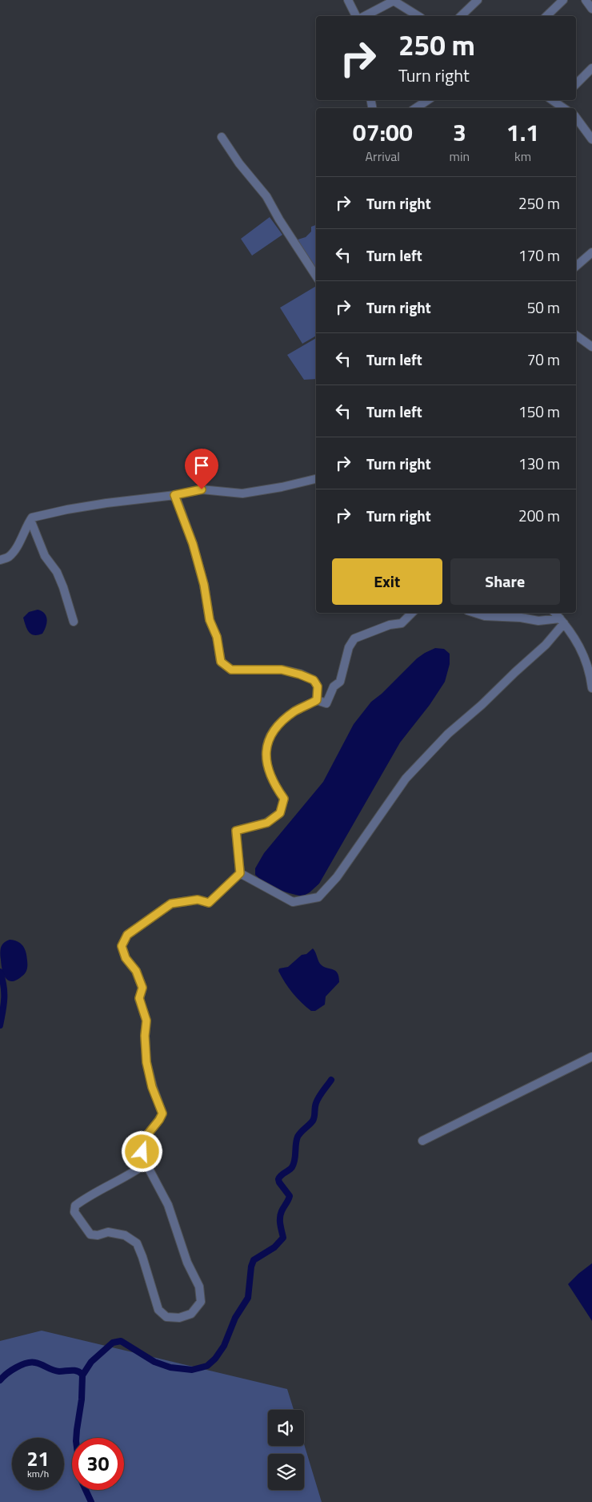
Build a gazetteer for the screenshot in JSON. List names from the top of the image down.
{
  "page": {
    "turn": ["250 m", "Turn right"],
    "eta": [
      "07:00",
      "Arrival",
      "3",
      "min",
      "1.1",
      "km"
    ],
    "list": [
      {
        "name": "Turn right",
        "value": "250 m"
      },
      {
        "name": "Turn left",
        "value": "170 m"
      },
      {
        "name": "Turn right",
        "value": "50 m"
      },
      {
        "name": "Turn left",
        "value": "70 m"
      },
      {
        "name": "Turn left",
        "value": "150 m"
      },
      {
        "name": "Turn right",
        "value": "130 m"
      },
      {
        "name": "Turn right",
        "value": "200 m"
      }
    ],
    "buttons": ["Exit", "Share"],
    "speed": "21 km/h",
    "limit": "30"
  }
}
